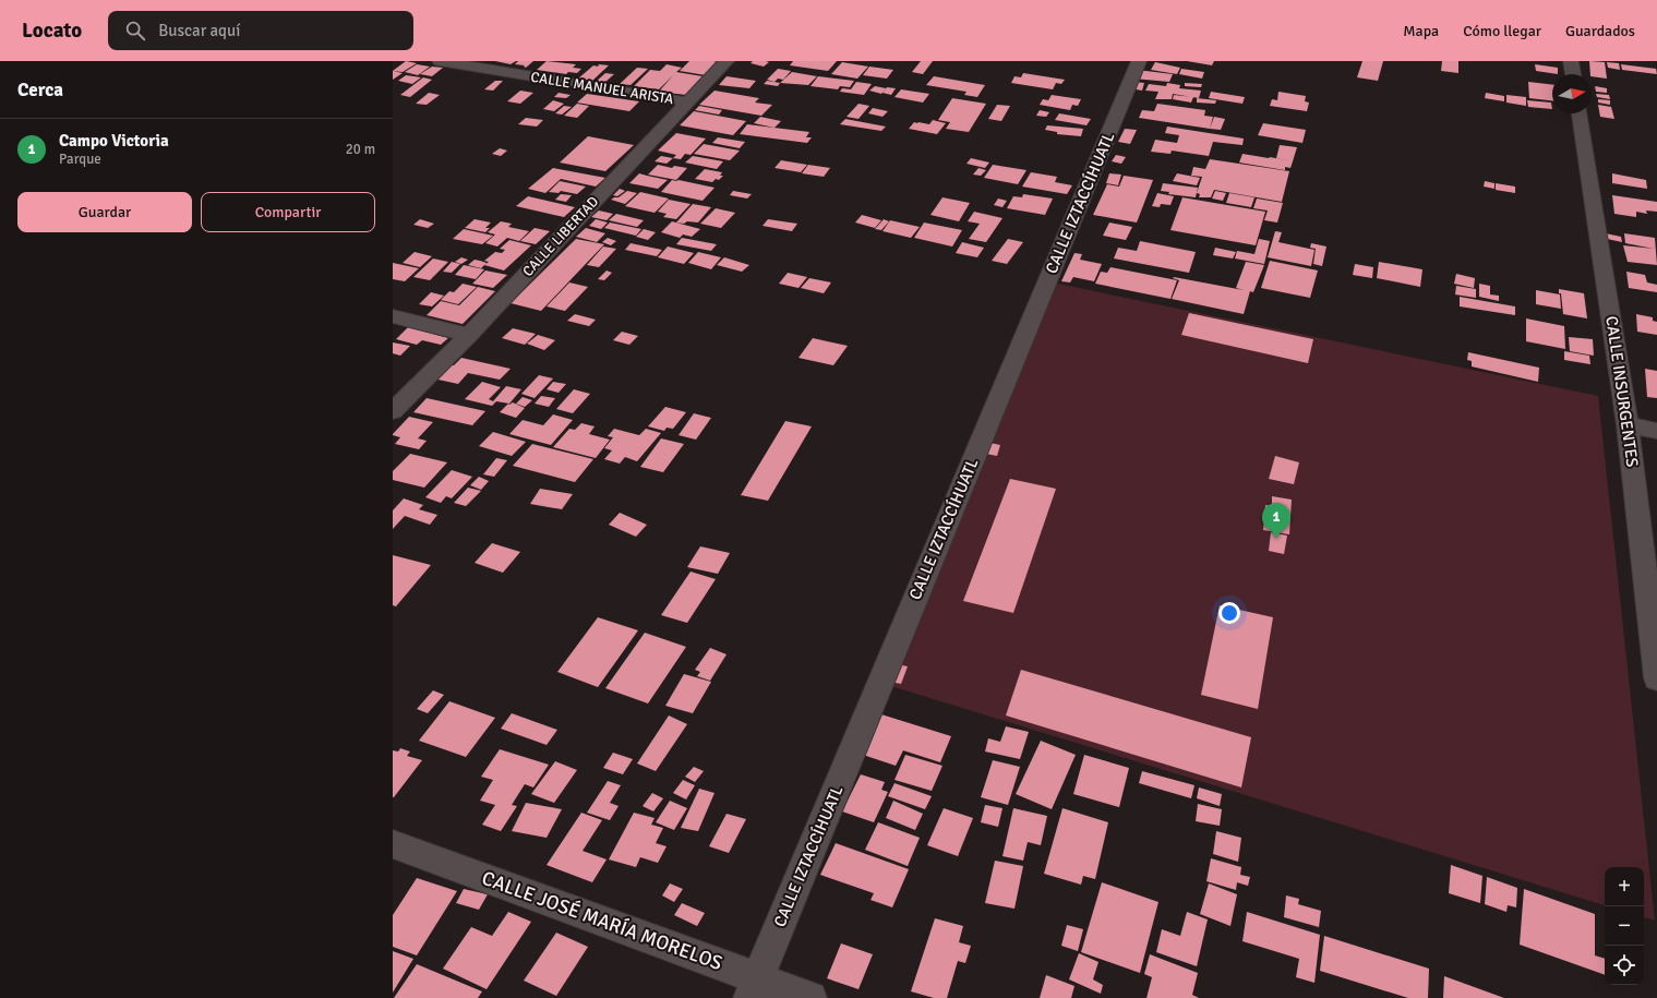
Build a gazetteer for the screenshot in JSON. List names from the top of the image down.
{
  "streets": {
    "street": [
      "CALLE MANUEL ARISTA",
      "CALLE IZTACCÍHUATL",
      "CALLE LIBERTAD",
      "CALLE INSURGENTES",
      "CALLE JOSÉ MARÍA MORELOS"
    ]
  },
  "crossings": [
    ["CALLE MANUEL ARISTA", "CALLE LIBERTAD"],
    ["CALLE IZTACCÍHUATL", "CALLE JOSÉ MARÍA MORELOS"]
  ],
  "north": "right",
  "page": {
    "header": "Locato",
    "search": "Buscar aquí",
    "nav": ["Mapa", "Cómo llegar", "Guardados"],
    "heading": "Cerca",
    "list": [
      {
        "mark": "1",
        "name": "Campo Victoria",
        "note": "Parque",
        "value": "20 m"
      }
    ],
    "buttons": ["Guardar", "Compartir"],
    "pins": "1",
    "map_buttons": ["+", "−"]
  }
}
